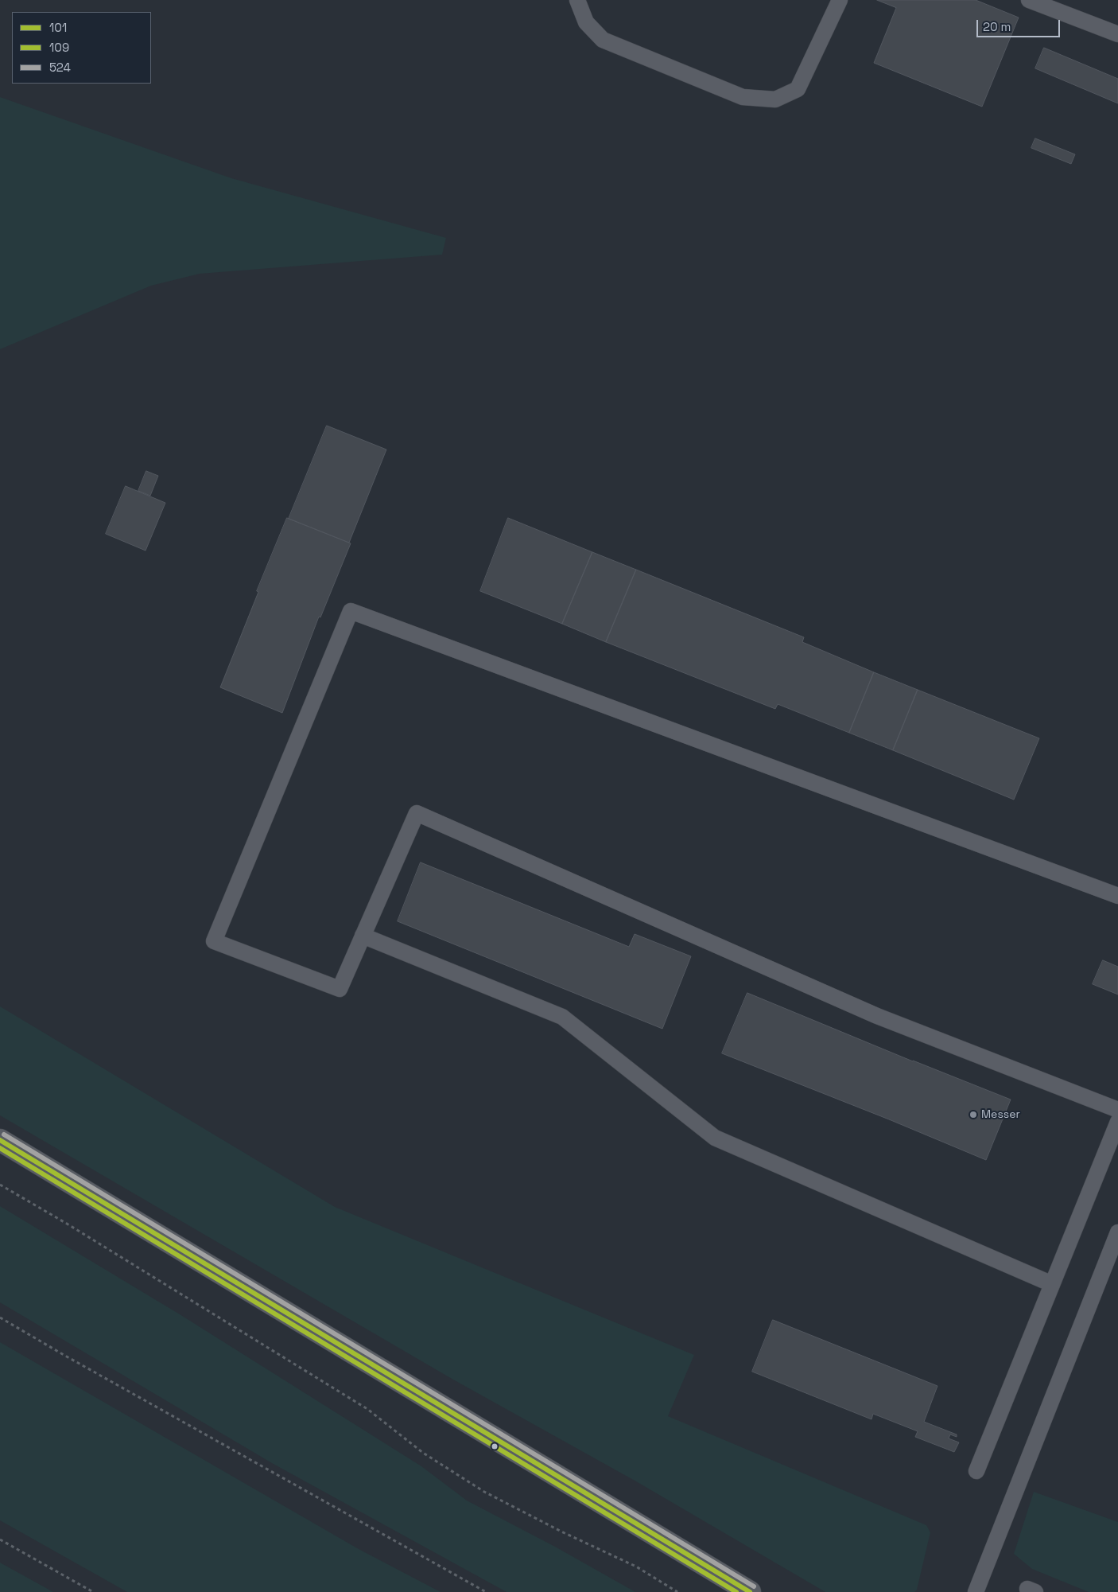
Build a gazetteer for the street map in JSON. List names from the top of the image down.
{
  "places": ["Messer"],
  "lines": ["transit line 524", "transit line 101", "transit line 109"],
  "legend": ["101", "109", "524"],
  "scale_bar": "20 m"
}
